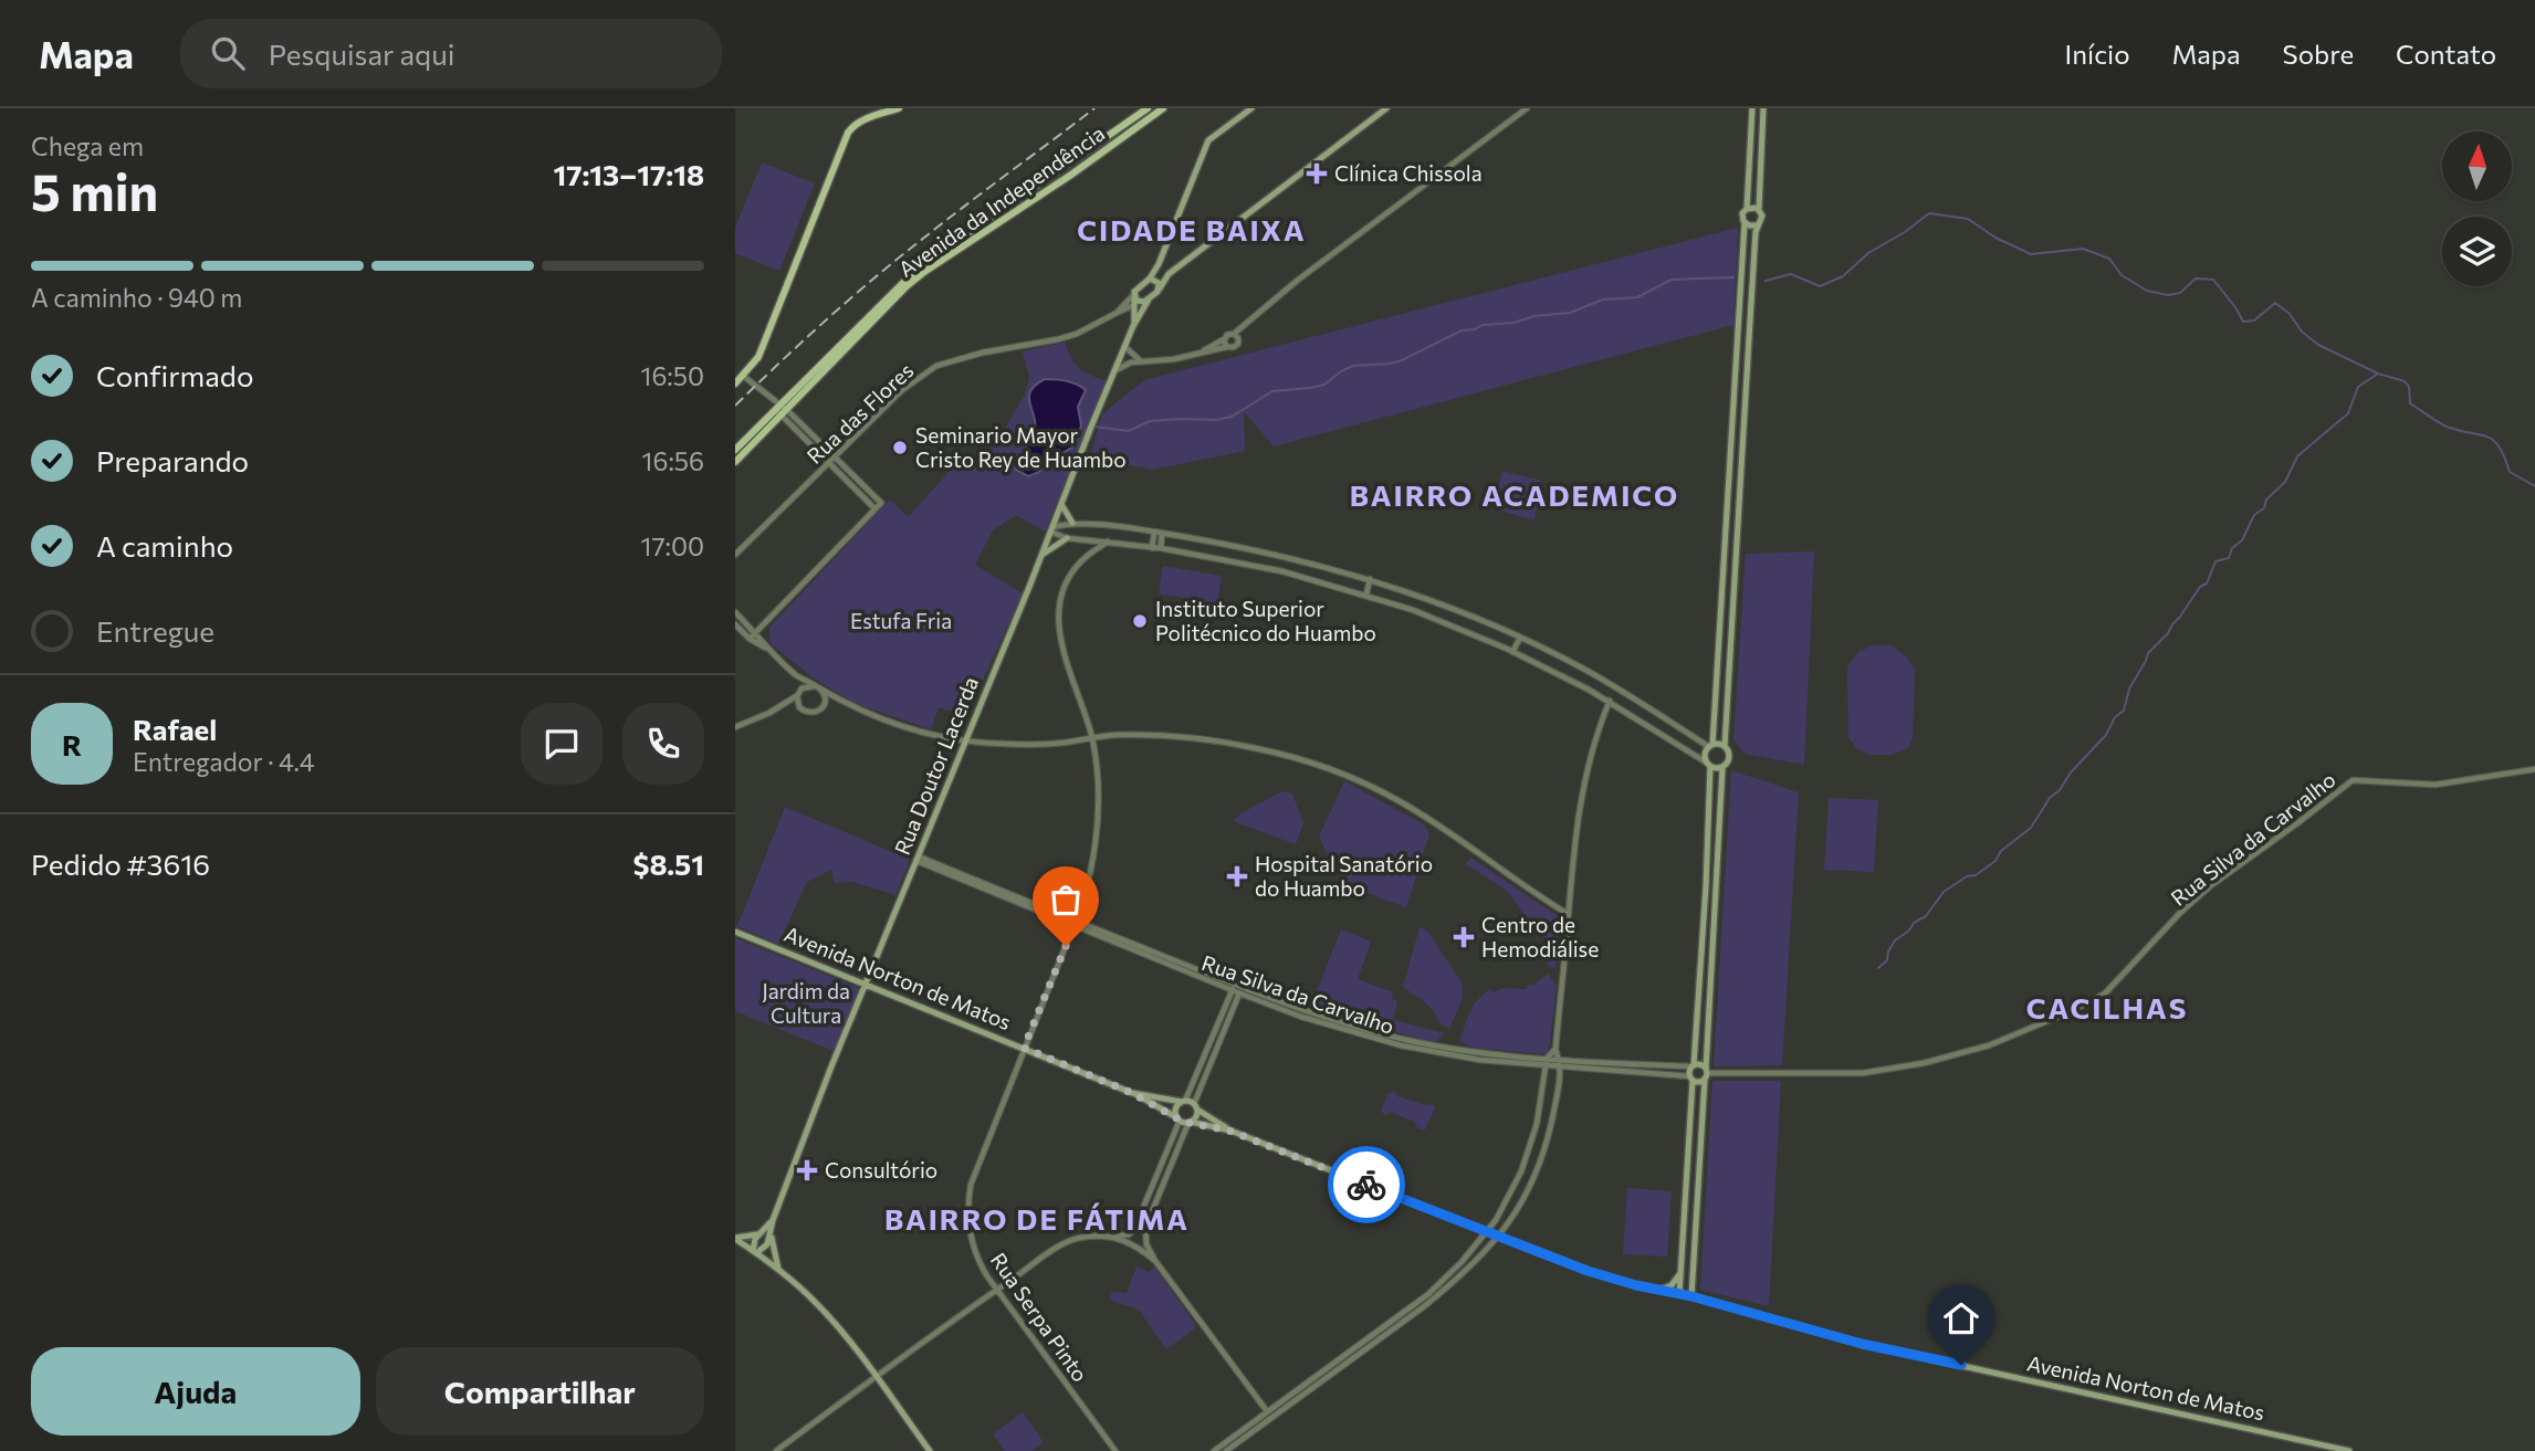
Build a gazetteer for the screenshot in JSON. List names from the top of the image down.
{
  "streets": {
    "main road": ["Avenida da Independência", "Rua Doutor Lacerda", "Avenida Norton de Matos"],
    "street": ["Rua das Flores", "Rua Silva da Carvalho", "Rua Serpa Pinto"]
  },
  "crossings": [
    ["Rua das Flores", "Rua Doutor Lacerda"],
    ["Rua Doutor Lacerda", "Rua Silva da Carvalho"],
    ["Rua Doutor Lacerda", "Avenida Norton de Matos"],
    ["Rua Silva da Carvalho", "Rua Serpa Pinto"],
    ["Avenida Norton de Matos", "Rua Serpa Pinto"]
  ],
  "districts": [
    "CIDADE BAIXA",
    "BAIRRO ACADEMICO",
    "CACILHAS",
    "BAIRRO DE FÁTIMA"
  ],
  "parks": ["Estufa Fria", "Jardim da Cultura"],
  "places": {
    "health": [
      "Clínica Chissola",
      "Hospital Sanatório do Huambo",
      "Centro de Hemodiálise",
      "Consultório"
    ],
    "other": ["Seminario Mayor Cristo Rey de Huambo", "Instituto Superior Politécnico do Huambo"]
  },
  "north": "top",
  "page": {
    "header": "Mapa",
    "search": "Pesquisar aqui",
    "nav": [
      "Início",
      "Mapa",
      "Sobre",
      "Contato"
    ],
    "heading": ["5 min", "Chega em", "17:13–17:18"],
    "panel": [
      "Rafael",
      "Entregador · 4.4",
      "Pedido #3616",
      "$8.51"
    ],
    "bar": "A caminho · 940 m",
    "list": [
      ["Confirmado", "16:50"],
      ["Preparando", "16:56"],
      ["A caminho", "17:00"],
      "Entregue"
    ],
    "round": "R",
    "buttons": ["Ajuda", "Compartilhar"]
  }
}
